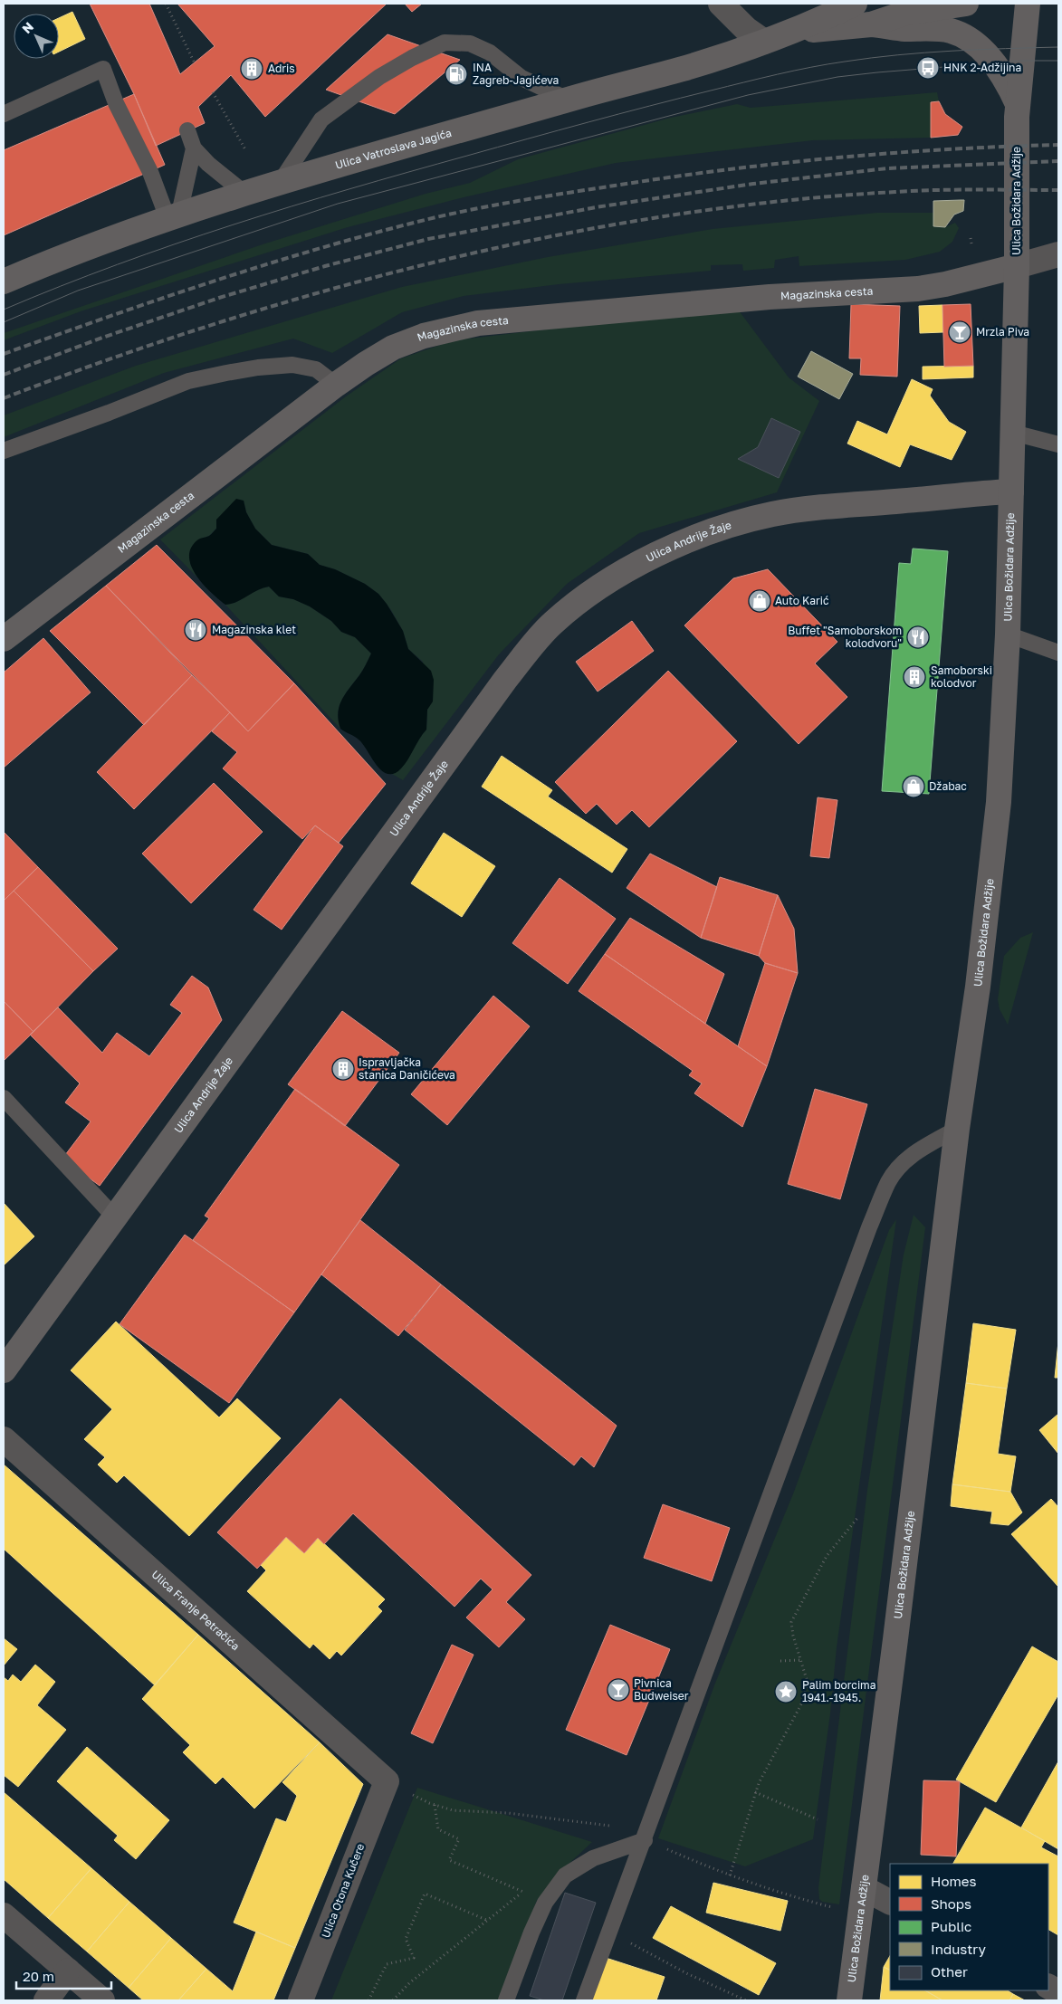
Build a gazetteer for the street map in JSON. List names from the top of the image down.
{
  "streets": {
    "street": [
      "Ulica Vatroslava Jagića",
      "Ulica Božidara Adžije",
      "Magazinska cesta",
      "Ulica Andrije Žaje",
      "Ulica Franje Petračića",
      "Ulica Otona Kučere"
    ]
  },
  "crossings": [
    ["Ulica Božidara Adžije", "Magazinska cesta"],
    ["Ulica Božidara Adžije", "Ulica Andrije Žaje"],
    ["Ulica Franje Petračića", "Ulica Otona Kučere"]
  ],
  "places": {
    "bus stop": ["HNK 2-Adžijina"],
    "building": ["Adris", "Samoborski kolodvor", "Ispravljačka stanica Daničićeva"],
    "fuel station": ["INA Zagreb-Jagićeva"],
    "bar": ["Mrzla Piva", "Pivnica Budweiser"],
    "shop": ["Auto Karić", "Džabac"],
    "restaurant": ["Magazinska klet", "Buffet \"Samoborskom kolodvoru\""],
    "place": ["Palim borcima 1941.-1945."]
  },
  "legend": [
    "Homes",
    "Shops",
    "Public",
    "Industry",
    "Other"
  ],
  "scale_bar": "20 m",
  "north": "top left"
}
